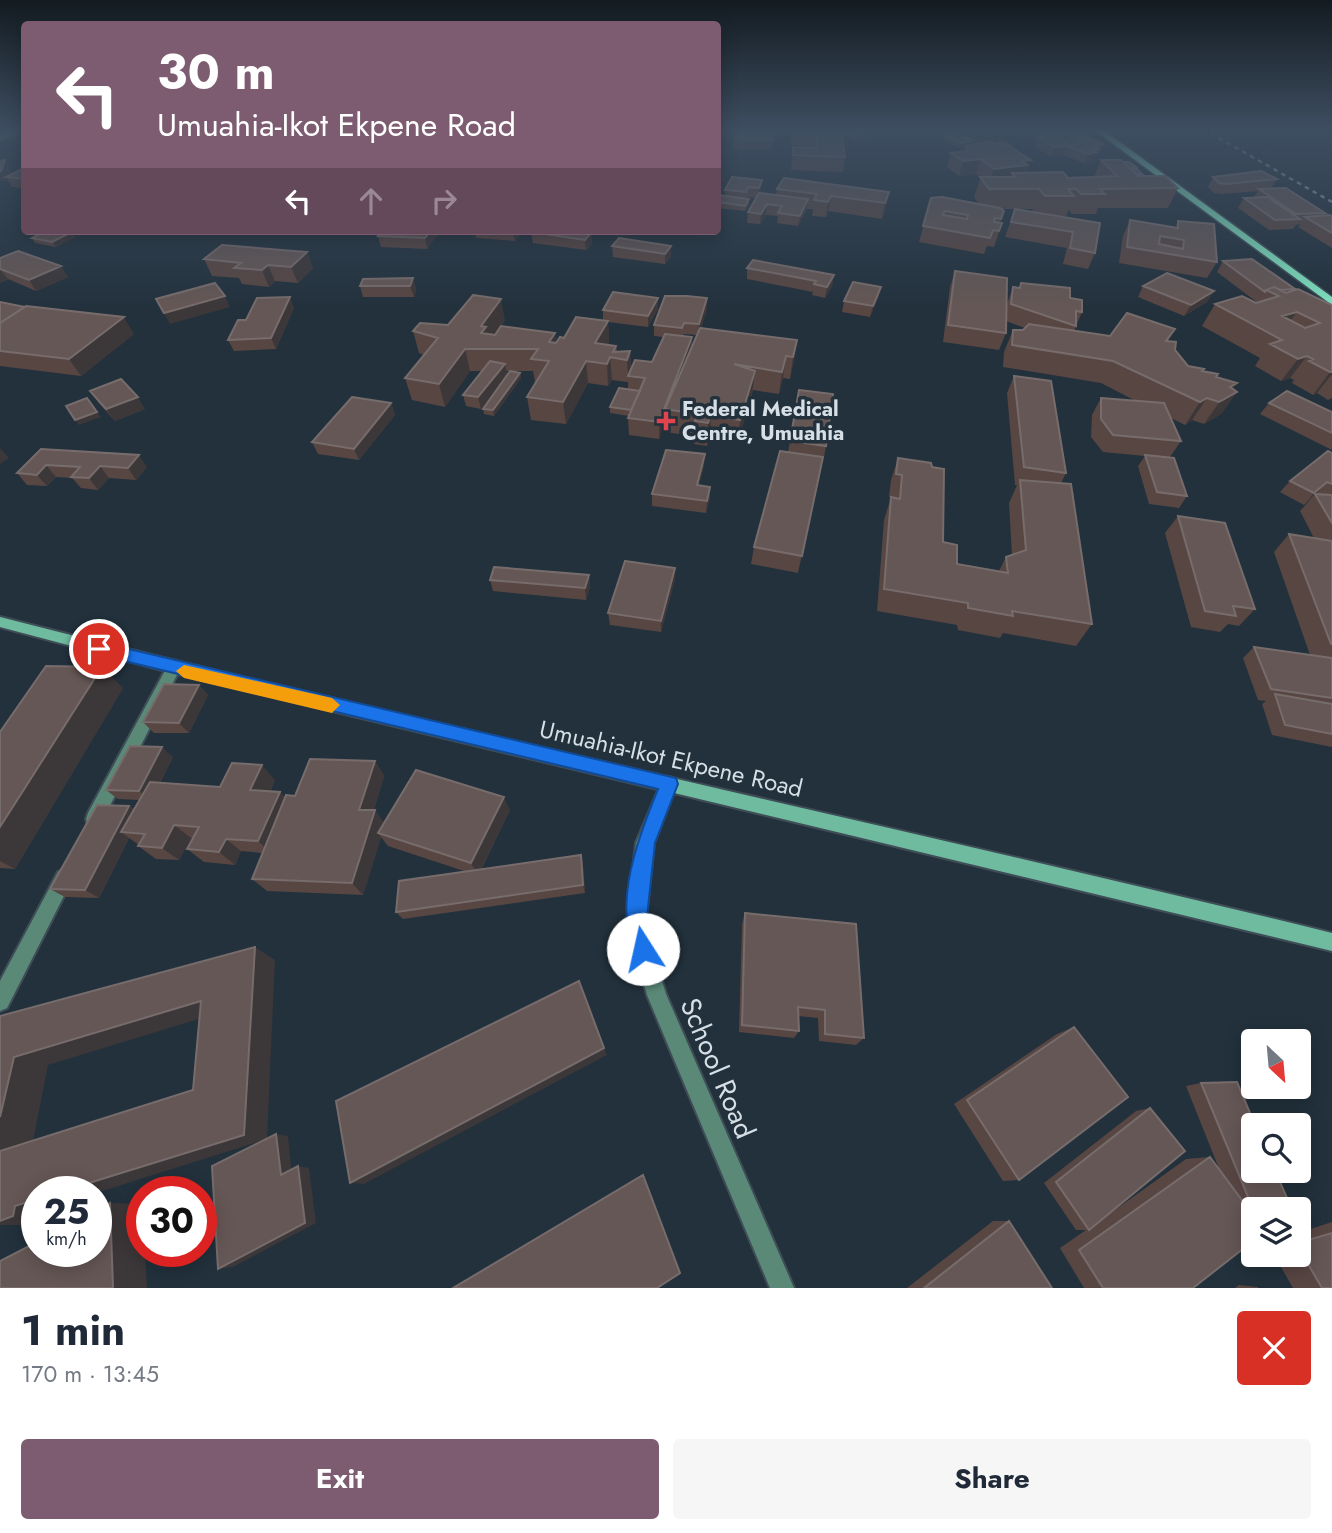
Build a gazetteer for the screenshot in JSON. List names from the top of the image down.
{
  "streets": {
    "main road": ["Umuahia-Ikot Ekpene Road"],
    "street": ["School Road"]
  },
  "crossings": [
    ["Umuahia-Ikot Ekpene Road", "School Road"]
  ],
  "places": {
    "health": ["Federal Medical Centre, Umuahia"]
  },
  "north": "bottom right",
  "page": {
    "turn": ["30 m", "Umuahia-Ikot Ekpene Road"],
    "speed": "25 km/h",
    "limit": "30",
    "heading": ["1 min", "170 m · 13:45"],
    "buttons": ["Exit", "Share"]
  }
}
